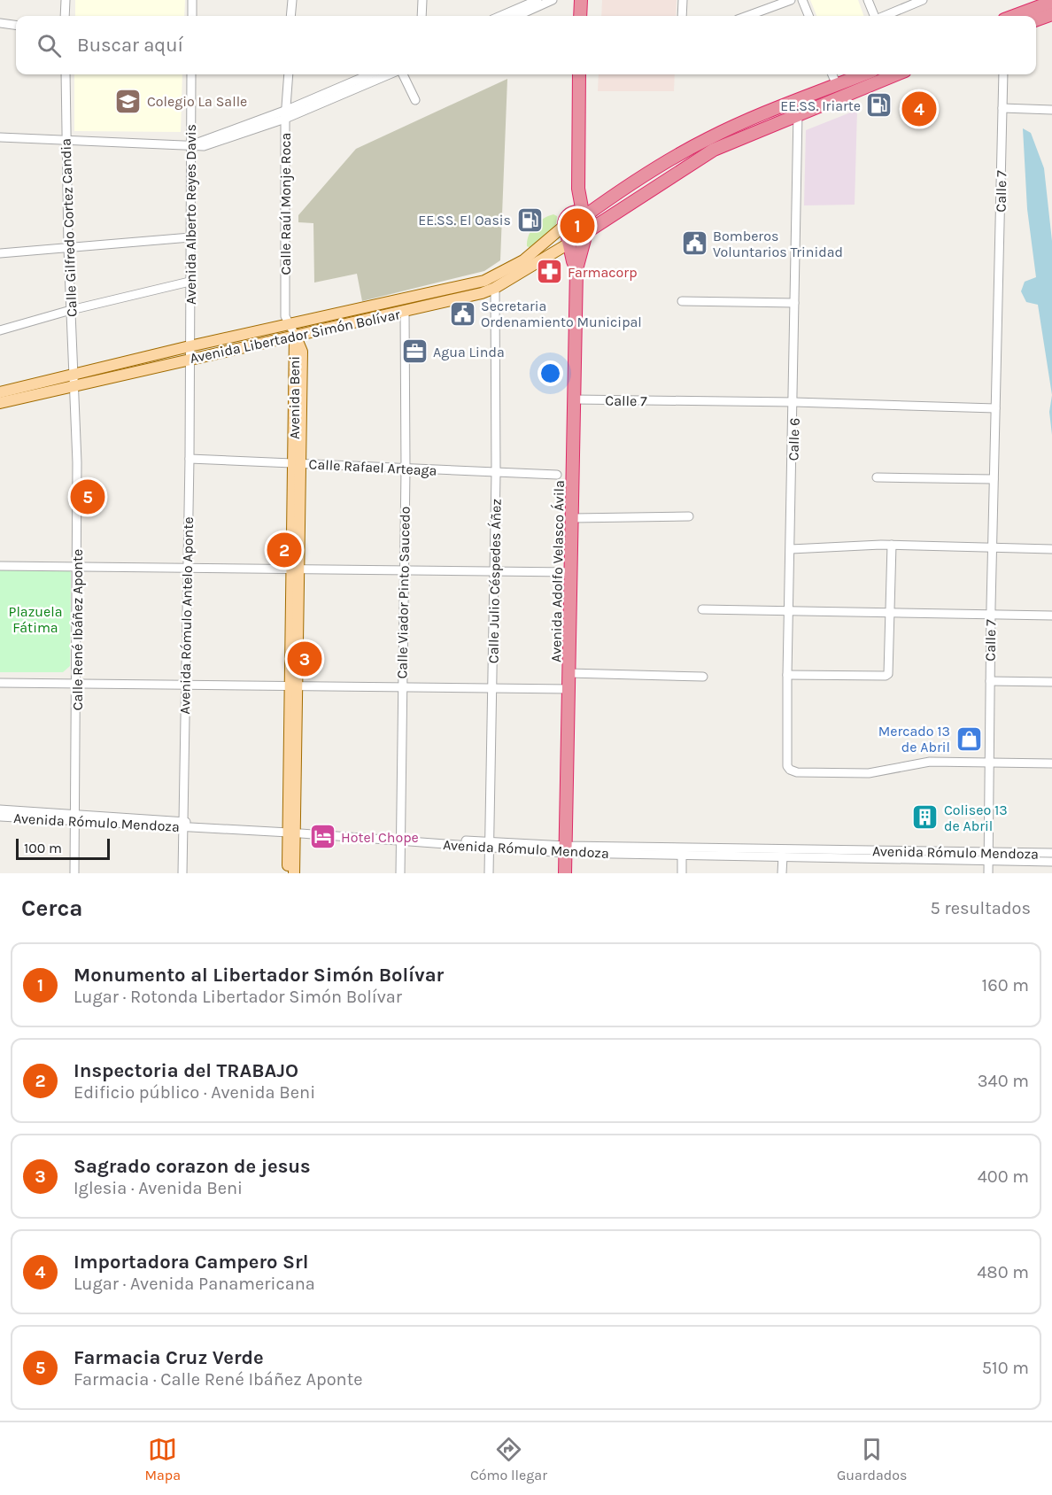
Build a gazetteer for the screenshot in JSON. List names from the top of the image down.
{
  "streets": {
    "highway": ["Avenida Adolfo Velasco Ávila"],
    "main road": ["Avenida Libertador Simón Bolívar", "Avenida Beni"],
    "street": [
      "Calle 7",
      "Calle Raúl Monje Roca",
      "Avenida Alberto Reyes Davis",
      "Calle Gilfredo Cortez Candia",
      "Calle 6",
      "Calle Rafael Arteaga",
      "Calle Julio Céspedes Áñez",
      "Calle Viador Pinto Saucedo",
      "Avenida Rómulo Antelo Aponte",
      "Calle René Ibáñez Aponte",
      "Avenida Rómulo Mendoza"
    ]
  },
  "crossings": [
    ["Calle 7", "Calle 6"],
    ["Calle 7", "Avenida Adolfo Velasco Ávila"],
    ["Calle 7", "Avenida Rómulo Mendoza"],
    ["Calle Raúl Monje Roca", "Avenida Libertador Simón Bolívar"],
    ["Calle Raúl Monje Roca", "Avenida Beni"],
    ["Avenida Alberto Reyes Davis", "Avenida Libertador Simón Bolívar"],
    ["Avenida Alberto Reyes Davis", "Avenida Rómulo Antelo Aponte"],
    ["Calle Gilfredo Cortez Candia", "Avenida Libertador Simón Bolívar"],
    ["Calle Gilfredo Cortez Candia", "Calle René Ibáñez Aponte"],
    ["Avenida Libertador Simón Bolívar", "Avenida Beni"],
    ["Avenida Libertador Simón Bolívar", "Avenida Adolfo Velasco Ávila"],
    ["Avenida Libertador Simón Bolívar", "Calle Julio Céspedes Áñez"],
    ["Avenida Libertador Simón Bolívar", "Calle Viador Pinto Saucedo"],
    ["Avenida Libertador Simón Bolívar", "Avenida Rómulo Antelo Aponte"],
    ["Avenida Libertador Simón Bolívar", "Calle René Ibáñez Aponte"],
    ["Avenida Beni", "Calle Rafael Arteaga"],
    ["Avenida Beni", "Avenida Rómulo Mendoza"],
    ["Calle Rafael Arteaga", "Calle Julio Céspedes Áñez"],
    ["Calle Rafael Arteaga", "Calle Viador Pinto Saucedo"],
    ["Calle Rafael Arteaga", "Avenida Rómulo Antelo Aponte"],
    ["Avenida Adolfo Velasco Ávila", "Avenida Rómulo Mendoza"],
    ["Calle Julio Céspedes Áñez", "Avenida Rómulo Mendoza"],
    ["Calle Viador Pinto Saucedo", "Avenida Rómulo Mendoza"],
    ["Avenida Rómulo Antelo Aponte", "Avenida Rómulo Mendoza"],
    ["Calle René Ibáñez Aponte", "Avenida Rómulo Mendoza"]
  ],
  "parks": ["Plazuela Fátima"],
  "places": {
    "school or university": ["Colegio La Salle"],
    "fuel station": ["EE.SS. Iriarte", "EE.SS. El Oasis"],
    "public building": ["Bomberos Voluntarios Trinidad", "Secretaria Ordenamiento Municipal"],
    "pharmacy": ["Farmacorp"],
    "office": ["Agua Linda"],
    "shop": ["Mercado 13 de Abril"],
    "building": ["Coliseo 13 de Abril"],
    "hotel": ["Hotel Chope"]
  },
  "scale_bar": "100 m",
  "page": {
    "search": "Buscar aquí",
    "pins": [
      "4",
      "1",
      "5",
      "2",
      "3"
    ],
    "scale": "100 m",
    "heading": ["Cerca", "5 resultados"],
    "list": [
      {
        "mark": "1",
        "name": "Monumento al Libertador Simón Bolívar",
        "note": "Lugar · Rotonda Libertador Simón Bolívar",
        "value": "160 m"
      },
      {
        "mark": "2",
        "name": "Inspectoria del TRABAJO",
        "note": "Edificio público · Avenida Beni",
        "value": "340 m"
      },
      {
        "mark": "3",
        "name": "Sagrado corazon de jesus",
        "note": "Iglesia · Avenida Beni",
        "value": "400 m"
      },
      {
        "mark": "4",
        "name": "Importadora Campero Srl",
        "note": "Lugar · Avenida Panamericana",
        "value": "480 m"
      },
      {
        "mark": "5",
        "name": "Farmacia Cruz Verde",
        "note": "Farmacia · Calle René Ibáñez Aponte",
        "value": "510 m"
      }
    ],
    "nav": ["Mapa", "Cómo llegar", "Guardados"]
  }
}
